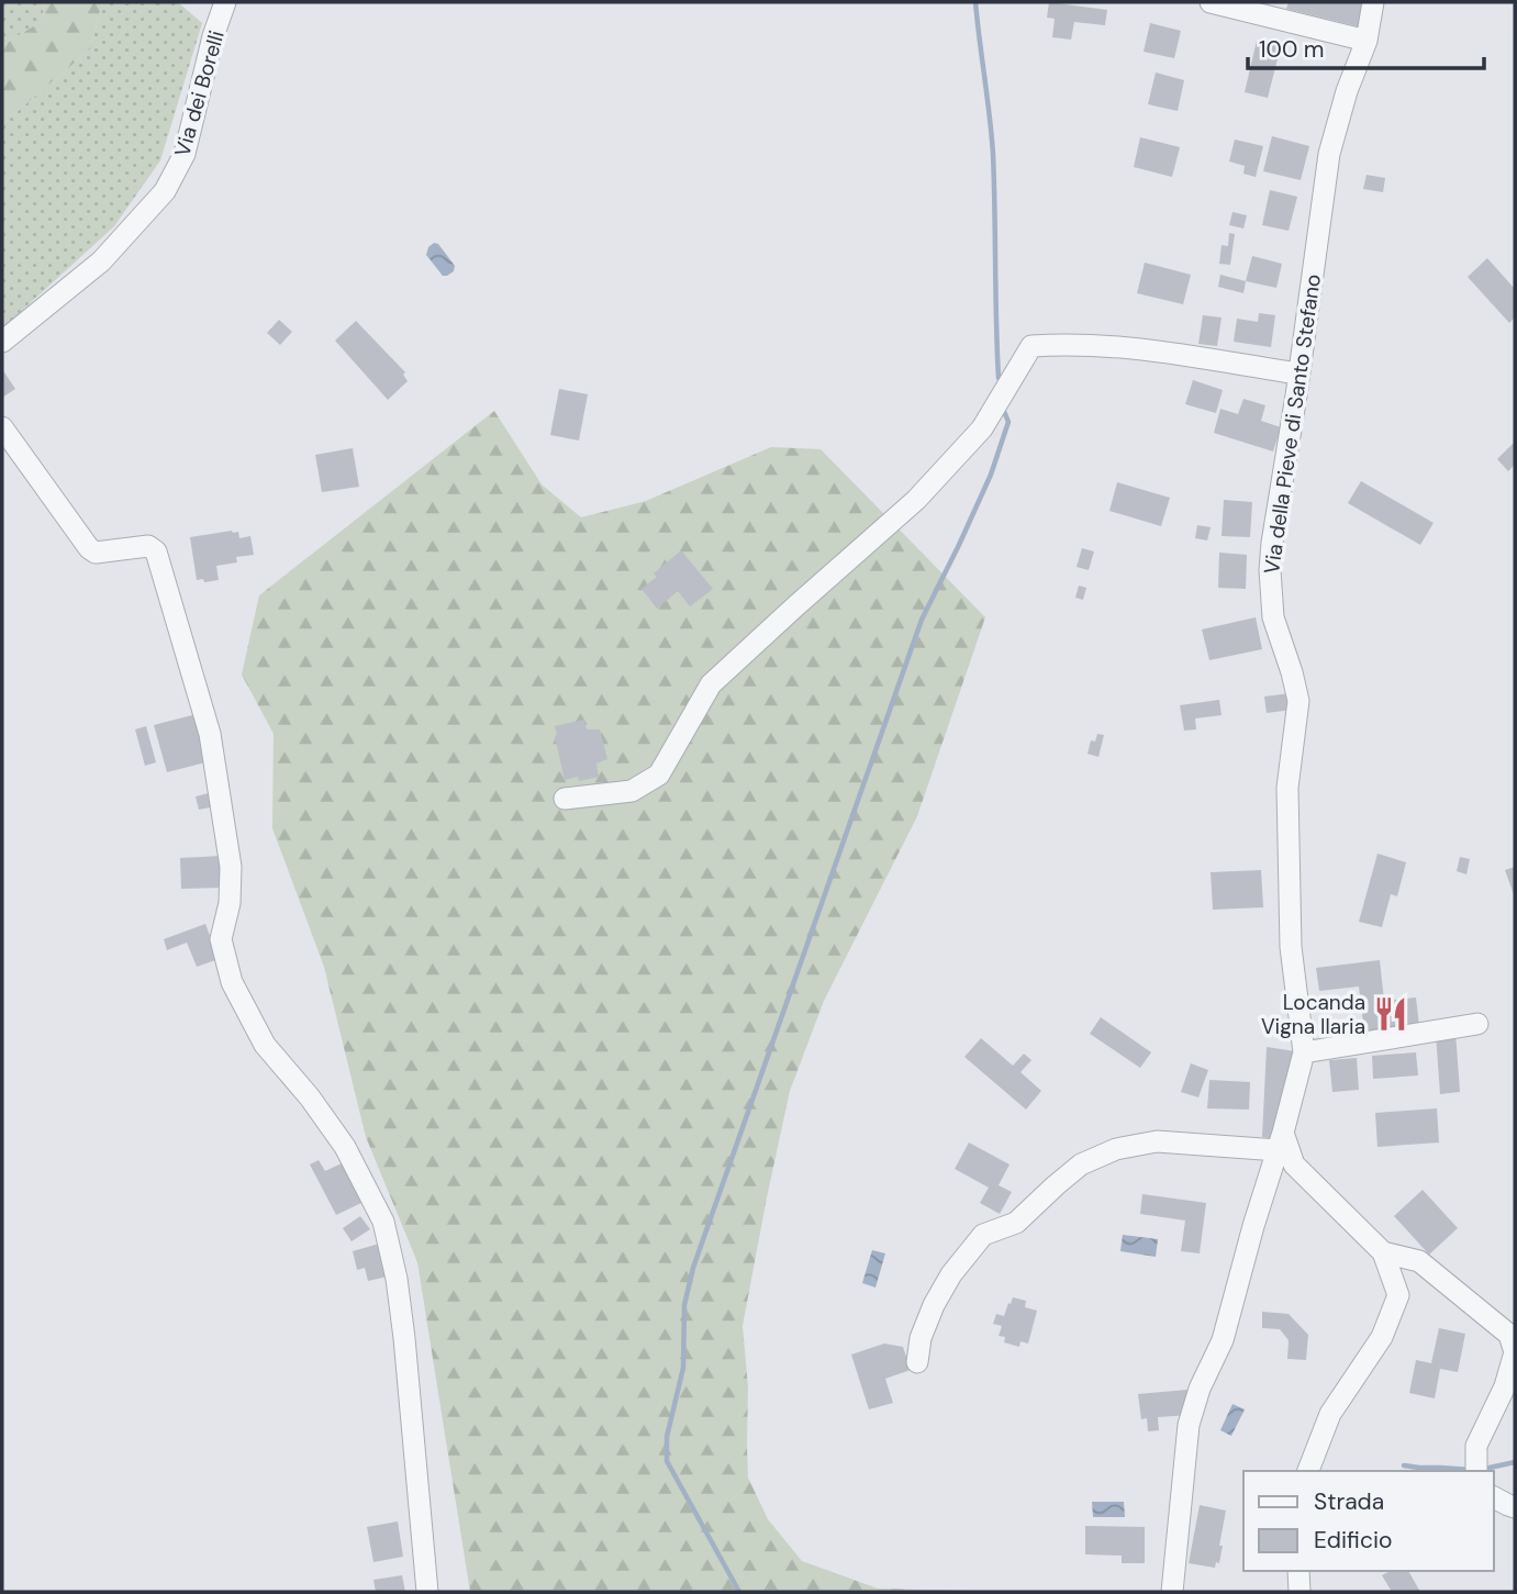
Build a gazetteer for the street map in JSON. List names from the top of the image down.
{
  "streets": {
    "street": ["Via dei Borelli", "Via della Pieve di Santo Stefano"]
  },
  "places": {
    "restaurant": ["Locanda Vigna Ilaria"]
  },
  "legend": ["Strada", "Edificio"],
  "scale_bar": "100 m"
}
